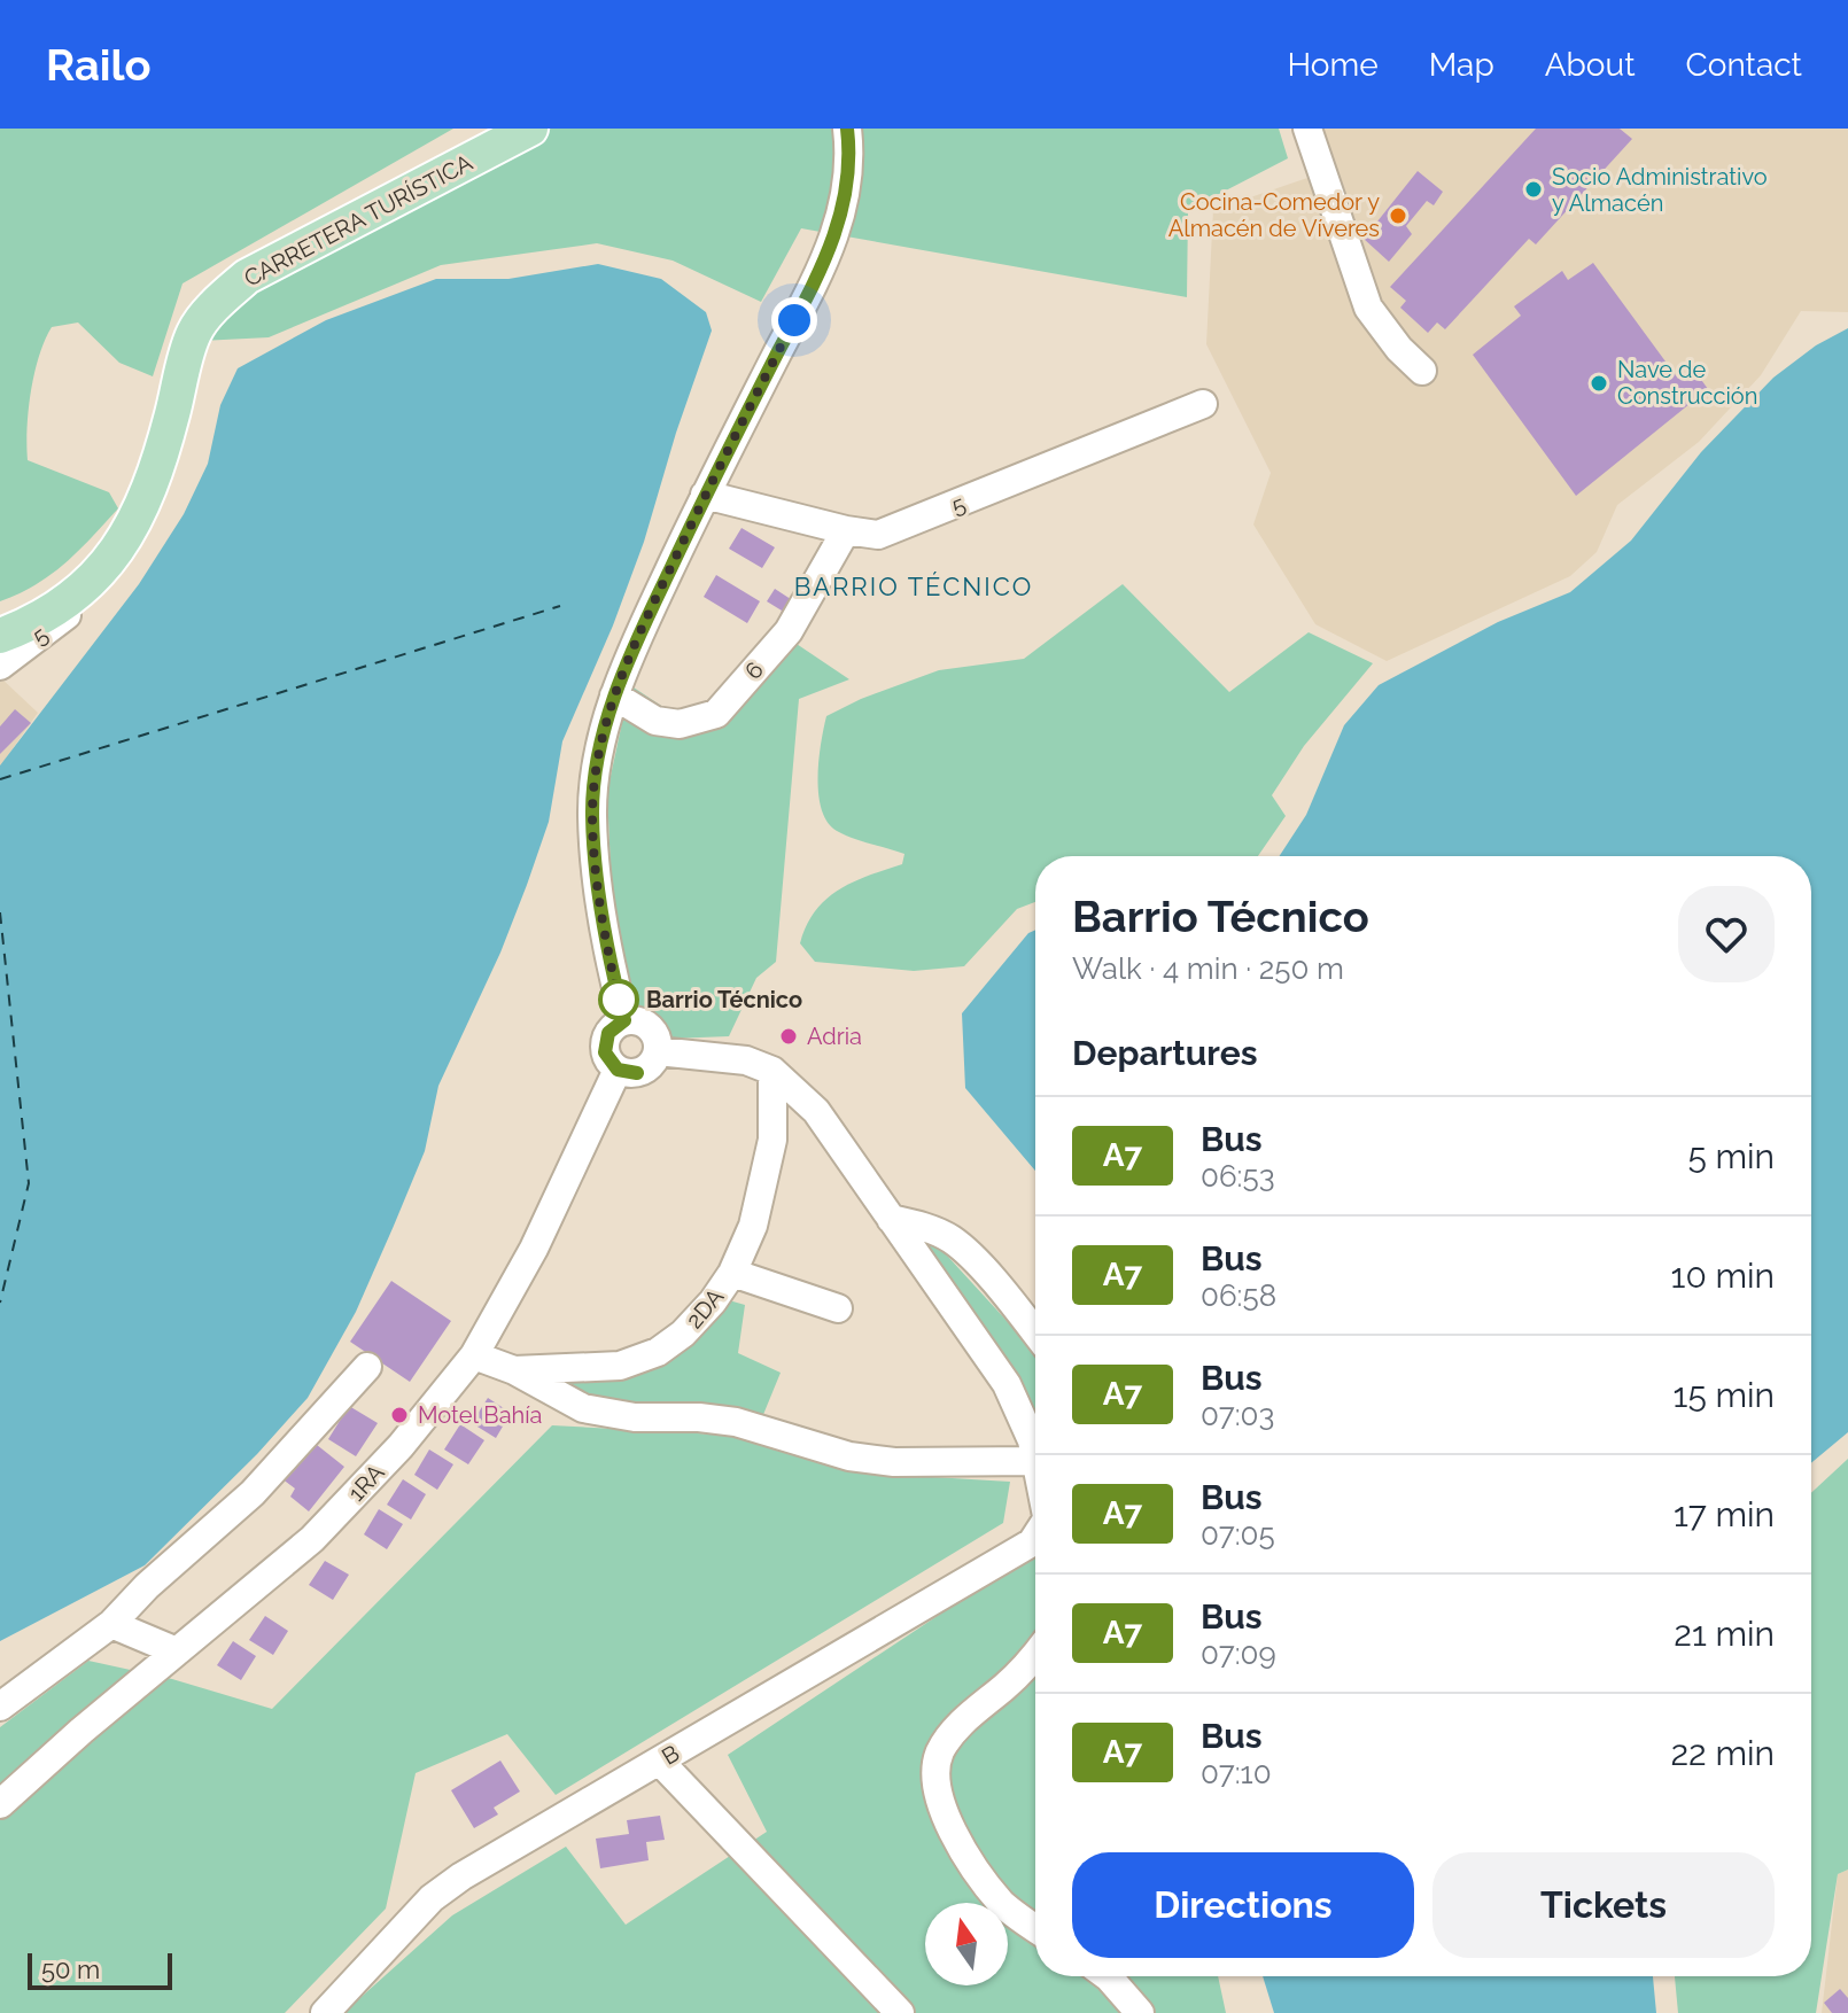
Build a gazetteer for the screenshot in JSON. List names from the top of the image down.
{
  "streets": {
    "main road": ["CARRETERA TURÍSTICA"],
    "street": [
      "5",
      "6",
      "2DA",
      "1RA",
      "B"
    ]
  },
  "crossings": [
    ["CARRETERA TURÍSTICA", "5"],
    ["5", "6"],
    ["2DA", "1RA"]
  ],
  "districts": ["BARRIO TÉCNICO"],
  "places": [
    "Socio Administrativo y Almacén",
    "Cocina-Comedor y Almacén de Víveres",
    "Nave de Construcción",
    "Barrio Técnico",
    "Adria",
    "Motel Bahía"
  ],
  "lines": ["bus line A7"],
  "scale_bar": "50 m",
  "north": "top",
  "page": {
    "header": "Railo",
    "nav": [
      "Home",
      "Map",
      "About",
      "Contact"
    ],
    "heading": [
      ["Barrio Técnico", "Walk · 4 min · 250 m"],
      "Departures"
    ],
    "list": [
      {
        "mark": "A7",
        "name": "Bus",
        "note": "06:53",
        "value": "5 min"
      },
      {
        "mark": "A7",
        "name": "Bus",
        "note": "06:58",
        "value": "10 min"
      },
      {
        "mark": "A7",
        "name": "Bus",
        "note": "07:03",
        "value": "15 min"
      },
      {
        "mark": "A7",
        "name": "Bus",
        "note": "07:05",
        "value": "17 min"
      },
      {
        "mark": "A7",
        "name": "Bus",
        "note": "07:09",
        "value": "21 min"
      },
      {
        "mark": "A7",
        "name": "Bus",
        "note": "07:10",
        "value": "22 min"
      }
    ],
    "buttons": ["Directions", "Tickets"],
    "scale": "50 m"
  }
}
